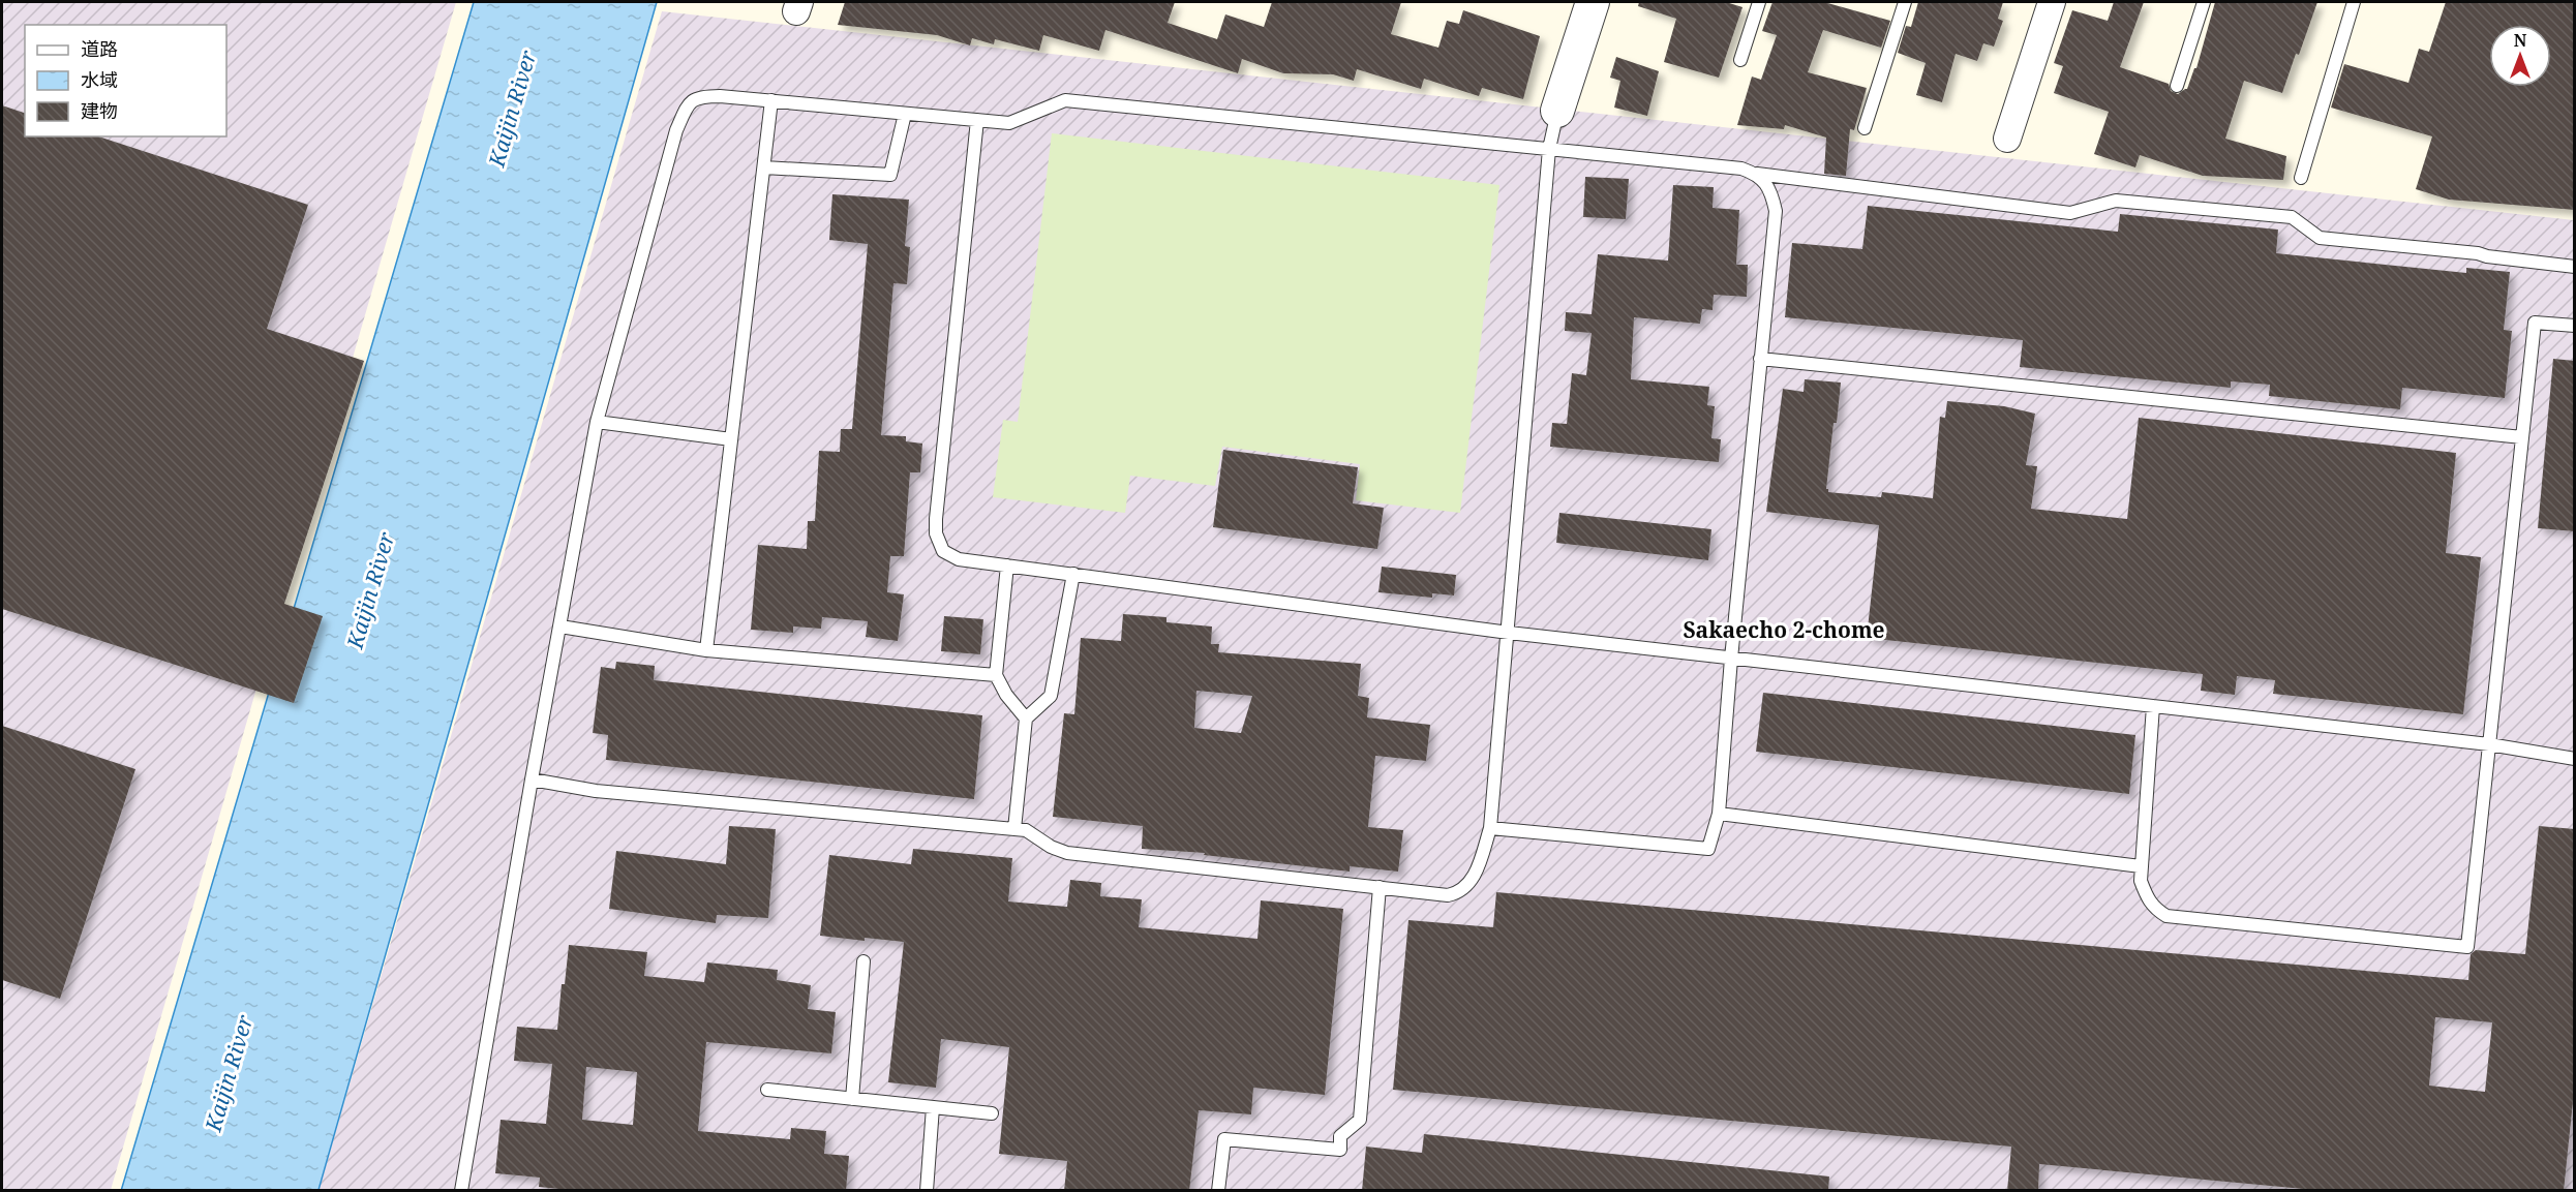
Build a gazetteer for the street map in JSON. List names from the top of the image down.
{
  "districts": ["Sakaecho 2-chome"],
  "water": ["Kaijin River"],
  "legend": ["道路", "水域", "建物"],
  "north": "top"
}
